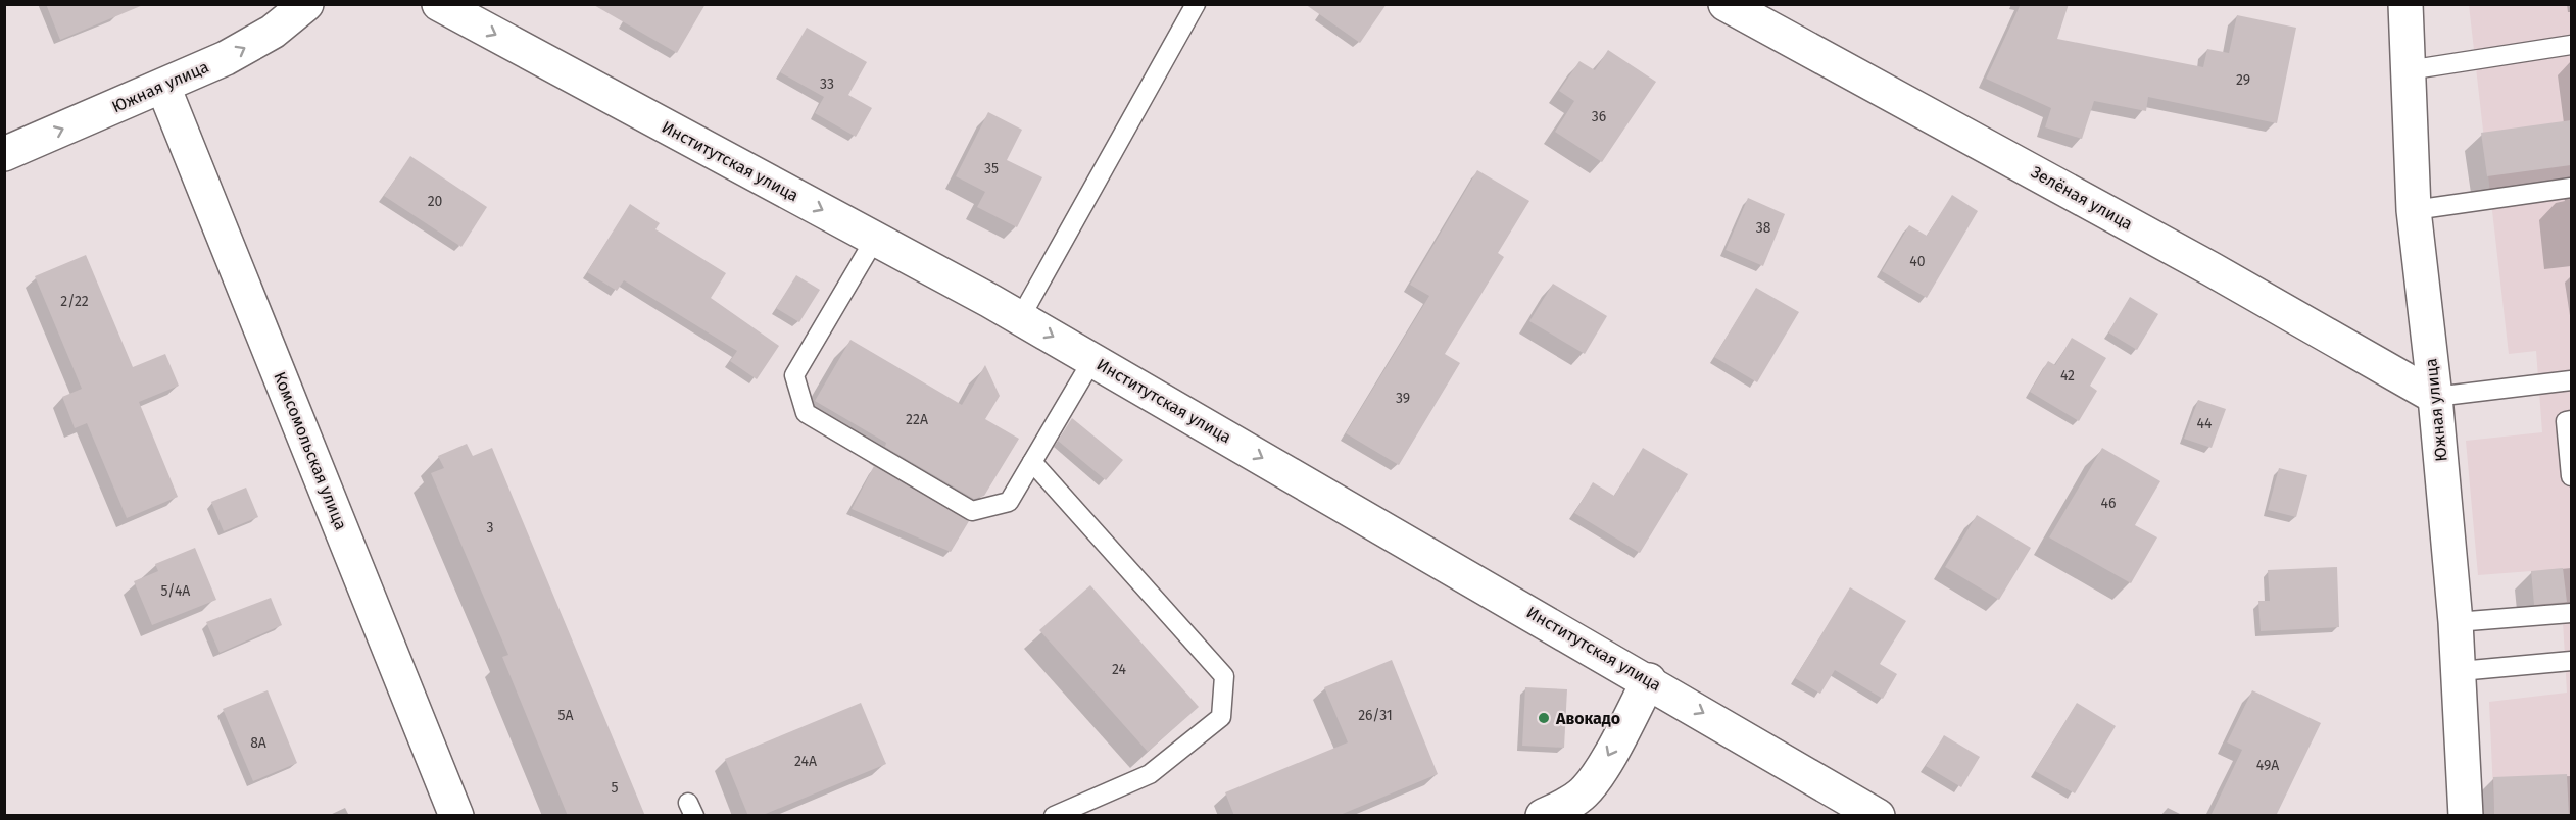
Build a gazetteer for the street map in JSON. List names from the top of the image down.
{
  "streets": {
    "street": [
      "Южная улица",
      "Институтская улица",
      "Зелёная улица",
      "Комсомольская улица"
    ]
  },
  "crossings": [
    ["Южная улица", "Зелёная улица"],
    ["Южная улица", "Комсомольская улица"]
  ],
  "one_way": ["Институтская улица"],
  "places": ["Авокадо"],
  "house_numbers": [
    "29",
    "33",
    "36",
    "35",
    "20",
    "38",
    "40",
    "2/22",
    "42",
    "39",
    "22А",
    "44",
    "46",
    "3",
    "5/4А",
    "24",
    "5А",
    "26/31",
    "8А",
    "24А",
    "49А",
    "5"
  ]
}
